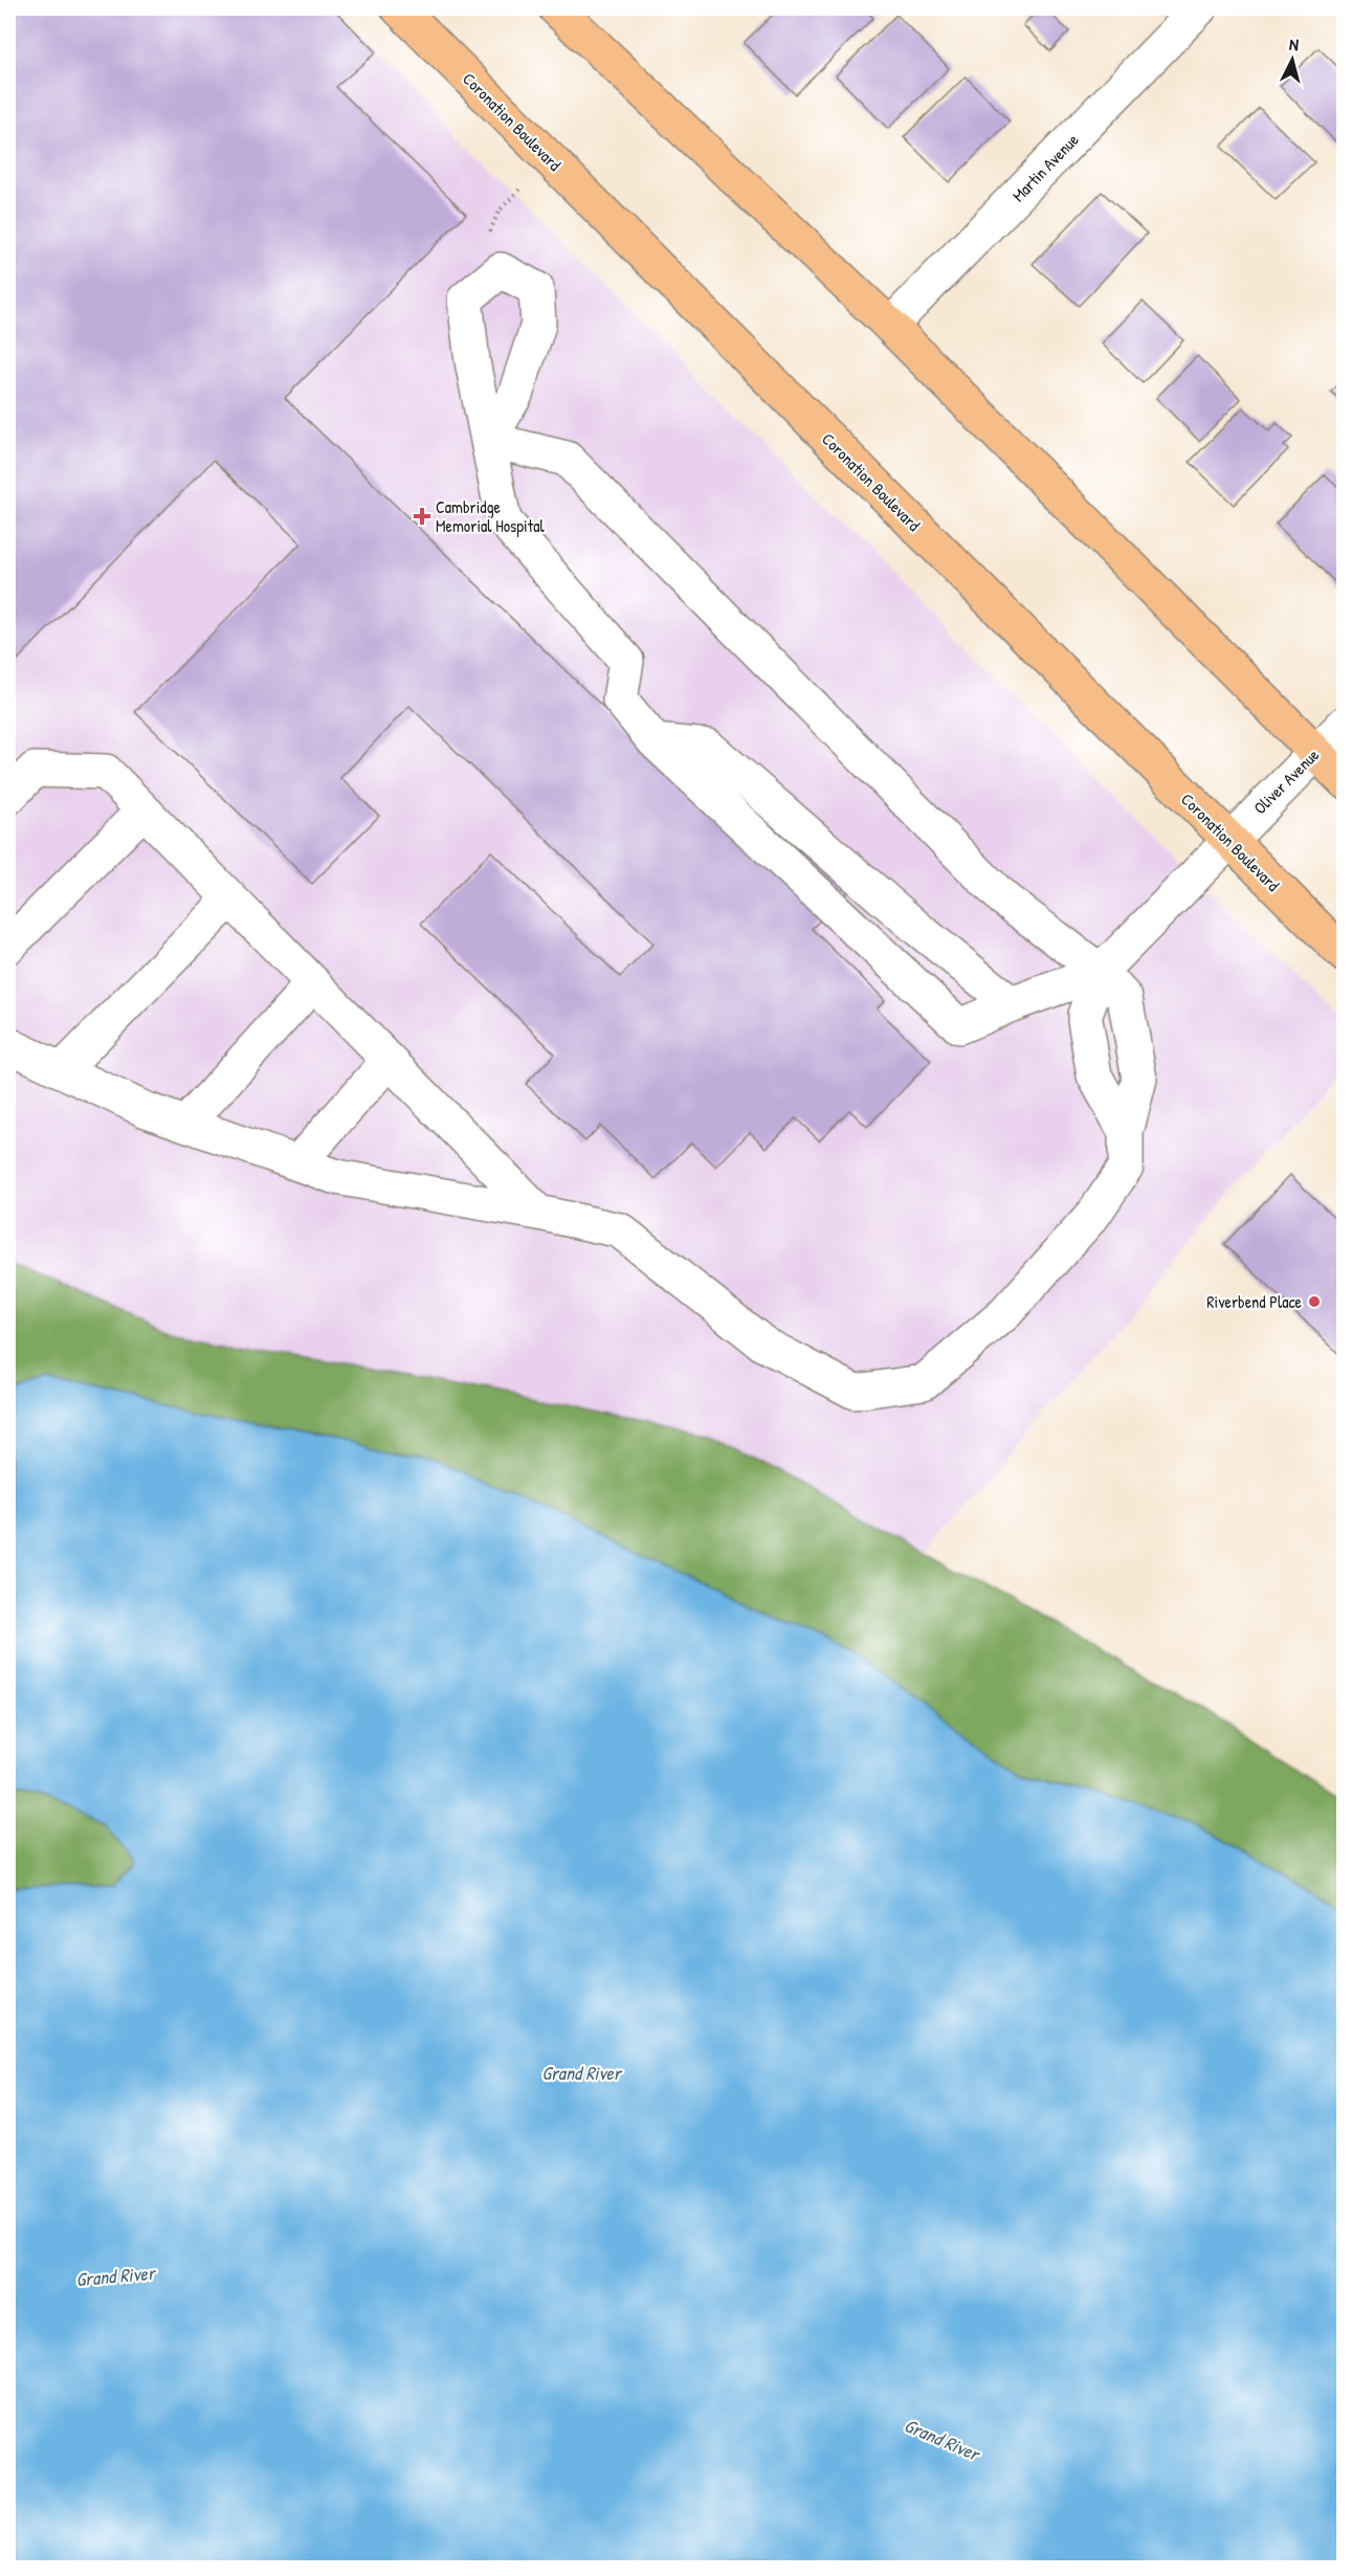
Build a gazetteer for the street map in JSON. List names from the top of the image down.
{
  "streets": {
    "main road": ["Coronation Boulevard"],
    "street": ["Martin Avenue", "Oliver Avenue"]
  },
  "crossings": [
    ["Coronation Boulevard", "Oliver Avenue"]
  ],
  "water": ["Grand River"],
  "places": {
    "health": ["Cambridge Memorial Hospital"],
    "other": ["Riverbend Place"]
  },
  "north": "top"
}
